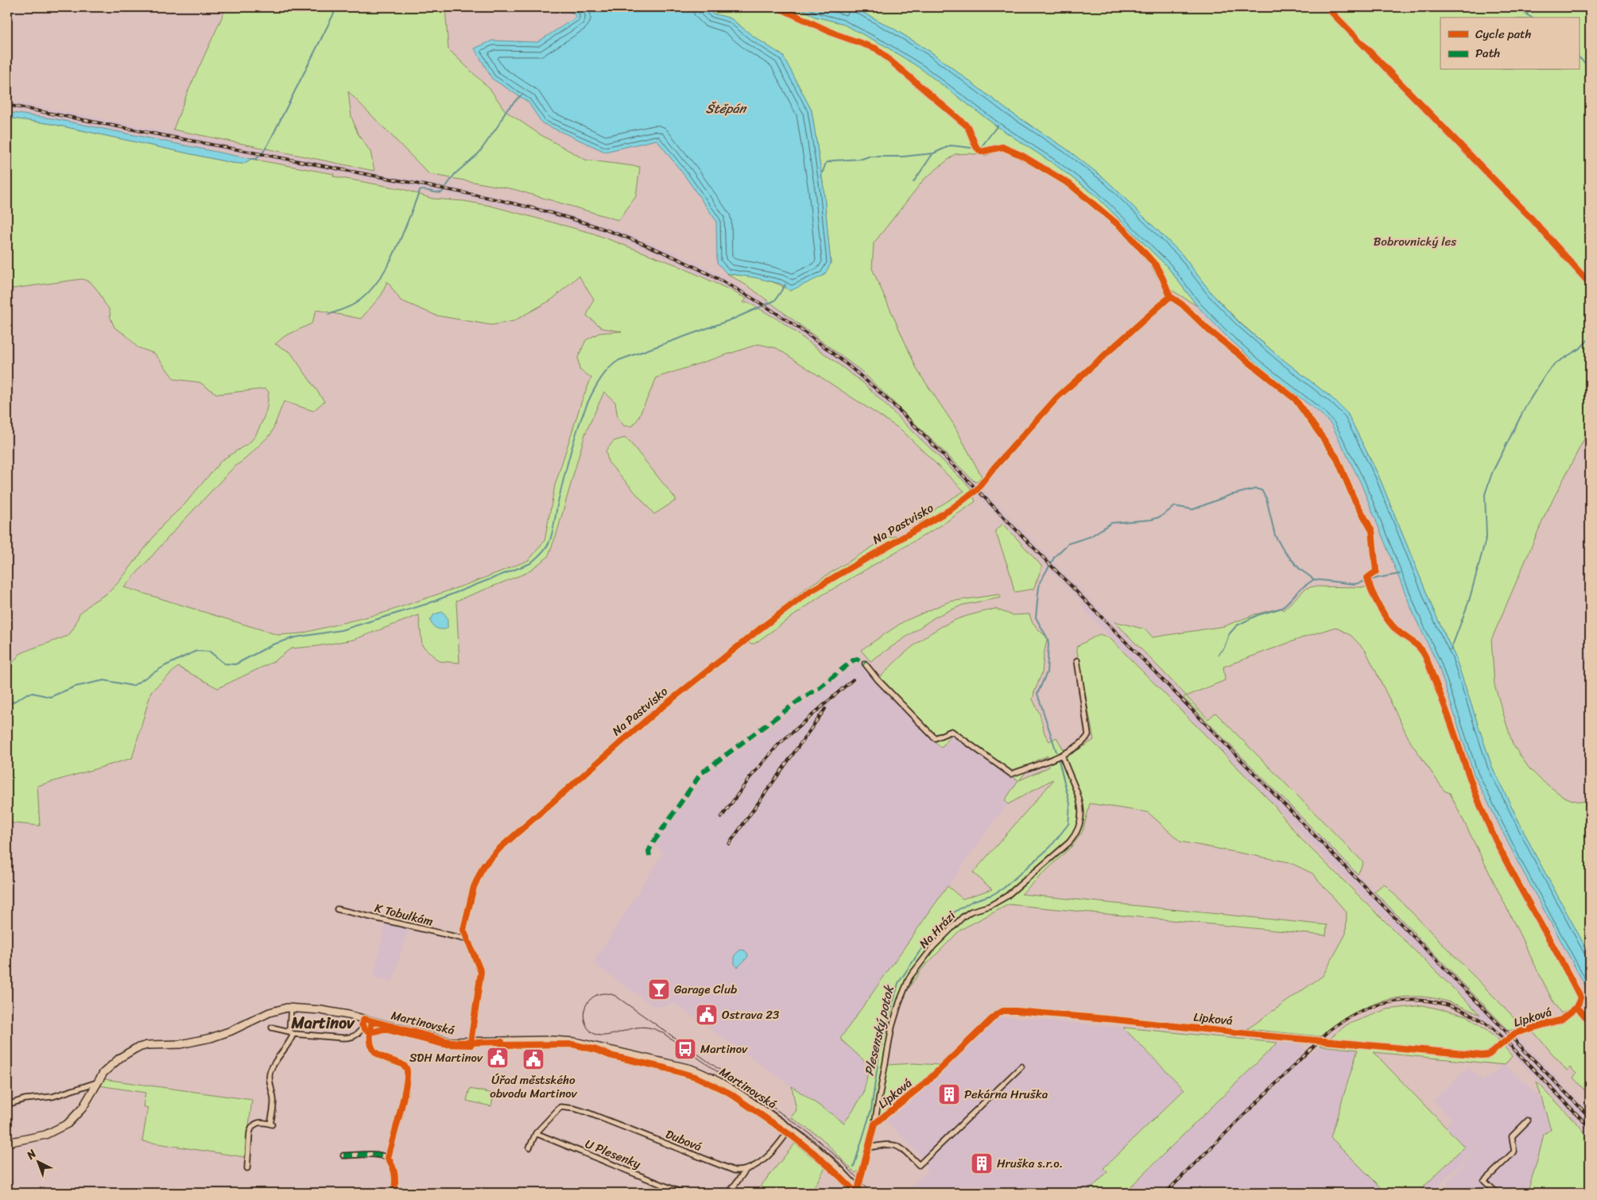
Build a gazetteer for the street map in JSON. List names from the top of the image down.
{
  "streets": {
    "street": [
      "Na Pastvisko",
      "K Tobulkám",
      "Na Hrázi",
      "Lipková",
      "Martinovská",
      "Dubová",
      "U Plesenky"
    ]
  },
  "crossings": [
    ["Na Pastvisko", "K Tobulkám"],
    ["Na Pastvisko", "Martinovská"],
    ["Na Hrázi", "Lipková"],
    ["Na Hrázi", "Martinovská"],
    ["Martinovská", "Dubová"],
    ["Dubová", "U Plesenky"]
  ],
  "districts": ["Martinov"],
  "water": ["Štěpán", "Plesenský potok"],
  "parks": ["Bobrovnický les"],
  "places": {
    "bar": ["Garage Club"],
    "public building": ["Ostrava 23", "SDH Martinov", "Úřad městského obvodu Martinov"],
    "bus stop": ["Martinov"],
    "building": ["Pekárna Hruška", "Hruška s.r.o."]
  },
  "legend": ["Cycle path", "Path"],
  "north": "top left"
}
